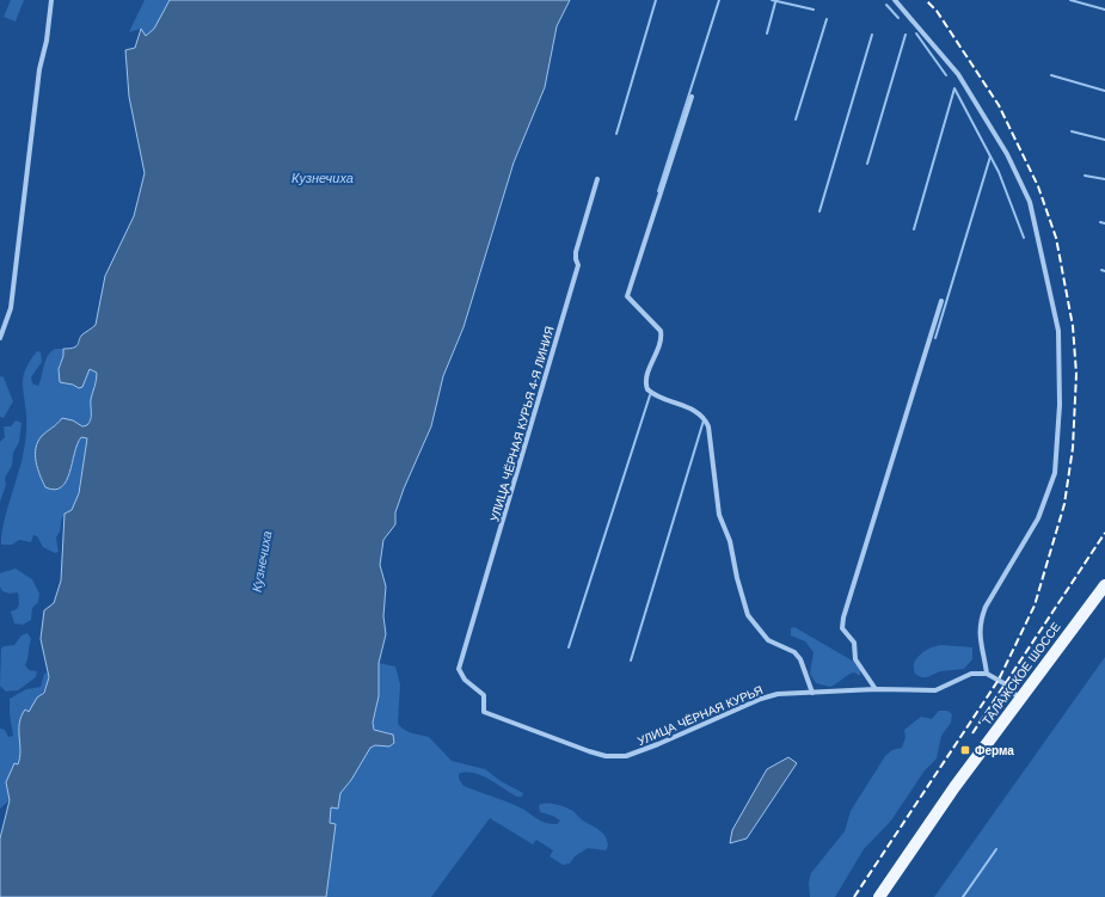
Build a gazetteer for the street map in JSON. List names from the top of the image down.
{
  "streets": {
    "main road": ["ТАЛАЖСКОЕ ШОССЕ"],
    "street": ["УЛИЦА ЧЁРНАЯ КУРЬЯ 4-Я ЛИНИЯ", "УЛИЦА ЧЁРНАЯ КУРЬЯ"]
  },
  "crossings": [
    ["УЛИЦА ЧЁРНАЯ КУРЬЯ 4-Я ЛИНИЯ", "УЛИЦА ЧЁРНАЯ КУРЬЯ"]
  ],
  "water": ["Кузнечиха"],
  "places": {
    "transit": ["Ферма"]
  }
}
